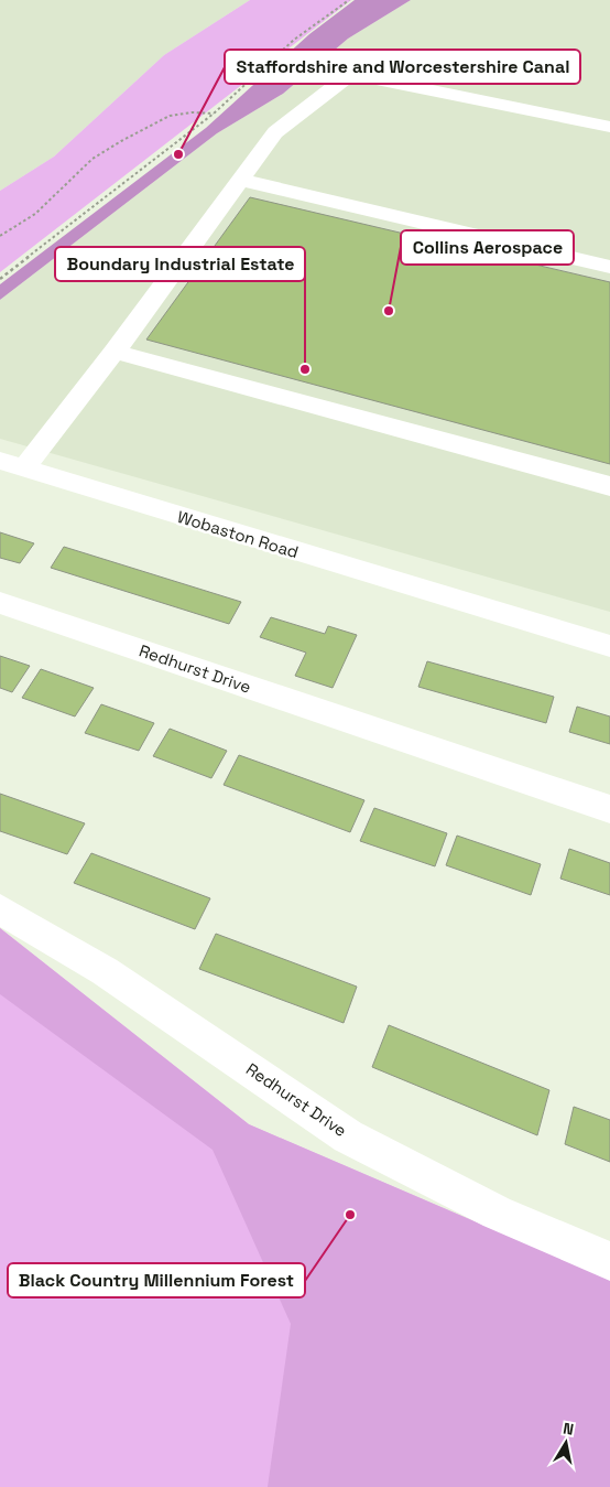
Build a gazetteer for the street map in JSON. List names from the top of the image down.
{
  "streets": {
    "street": ["Wobaston Road", "Redhurst Drive"]
  },
  "places": [
    "Staffordshire and Worcestershire Canal",
    "Collins Aerospace",
    "Boundary Industrial Estate",
    "Black Country Millennium Forest"
  ],
  "north": "top"
}
